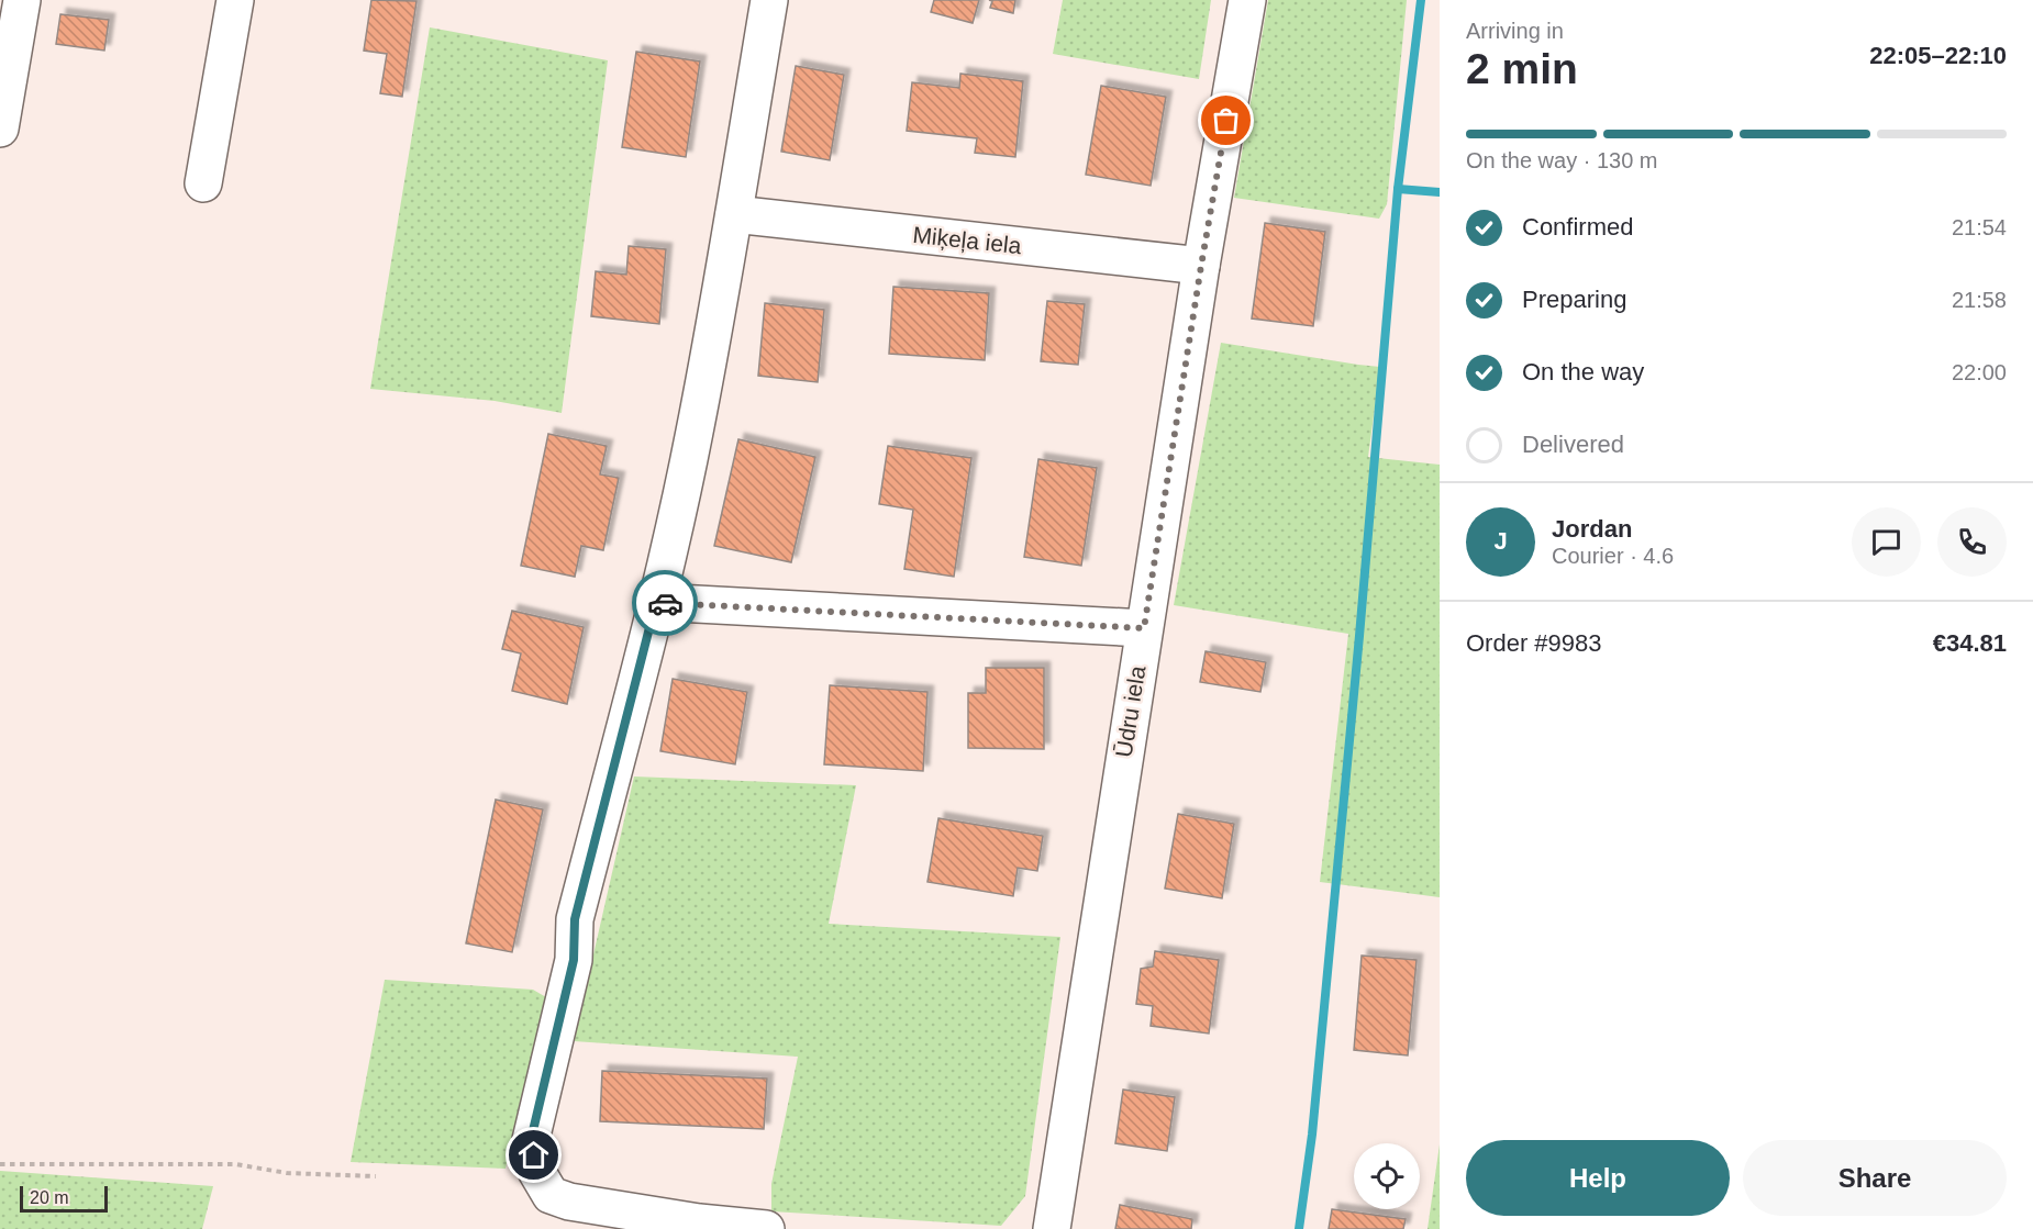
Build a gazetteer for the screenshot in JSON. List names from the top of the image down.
{
  "streets": {
    "street": ["Miķeļa iela", "Ūdru iela"]
  },
  "crossings": [
    ["Miķeļa iela", "Ūdru iela"]
  ],
  "scale_bar": "20 m",
  "page": {
    "heading": ["2 min", "Arriving in", "22:05–22:10"],
    "panel": [
      "Jordan",
      "Courier · 4.6",
      "Order #9983",
      "€34.81"
    ],
    "bar": "On the way · 130 m",
    "list": [
      ["Confirmed", "21:54"],
      ["Preparing", "21:58"],
      ["On the way", "22:00"],
      "Delivered"
    ],
    "round": "J",
    "buttons": ["Help", "Share"],
    "scale": "20 m"
  }
}
